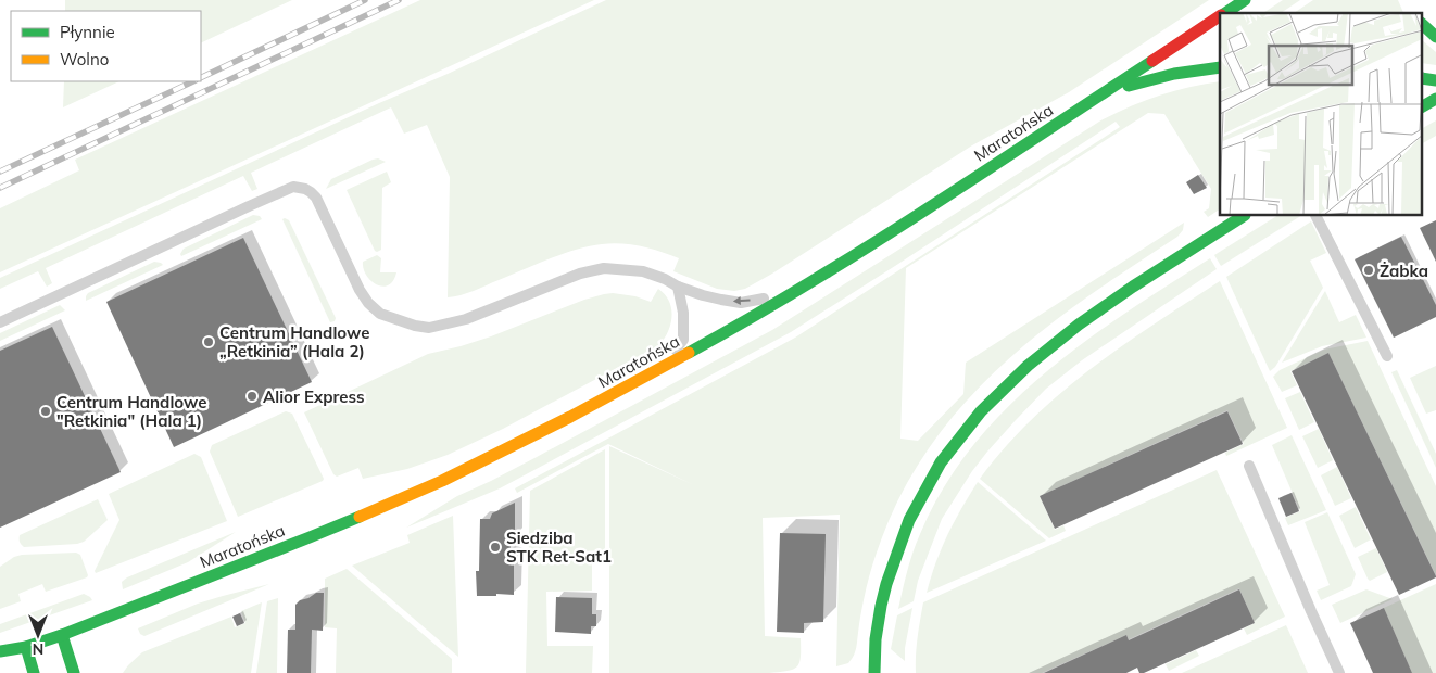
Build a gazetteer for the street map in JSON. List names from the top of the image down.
{
  "streets": {
    "main road": ["Maratońska"]
  },
  "places": [
    "Żabka",
    "Centrum Handlowe „Retkinia” (Hala 2)",
    "Alior Express",
    "Centrum Handlowe \"Retkinia\" (Hala 1)",
    "Siedziba STK Ret-Sat1"
  ],
  "legend": ["Płynnie", "Wolno"],
  "north": "bottom"
}
